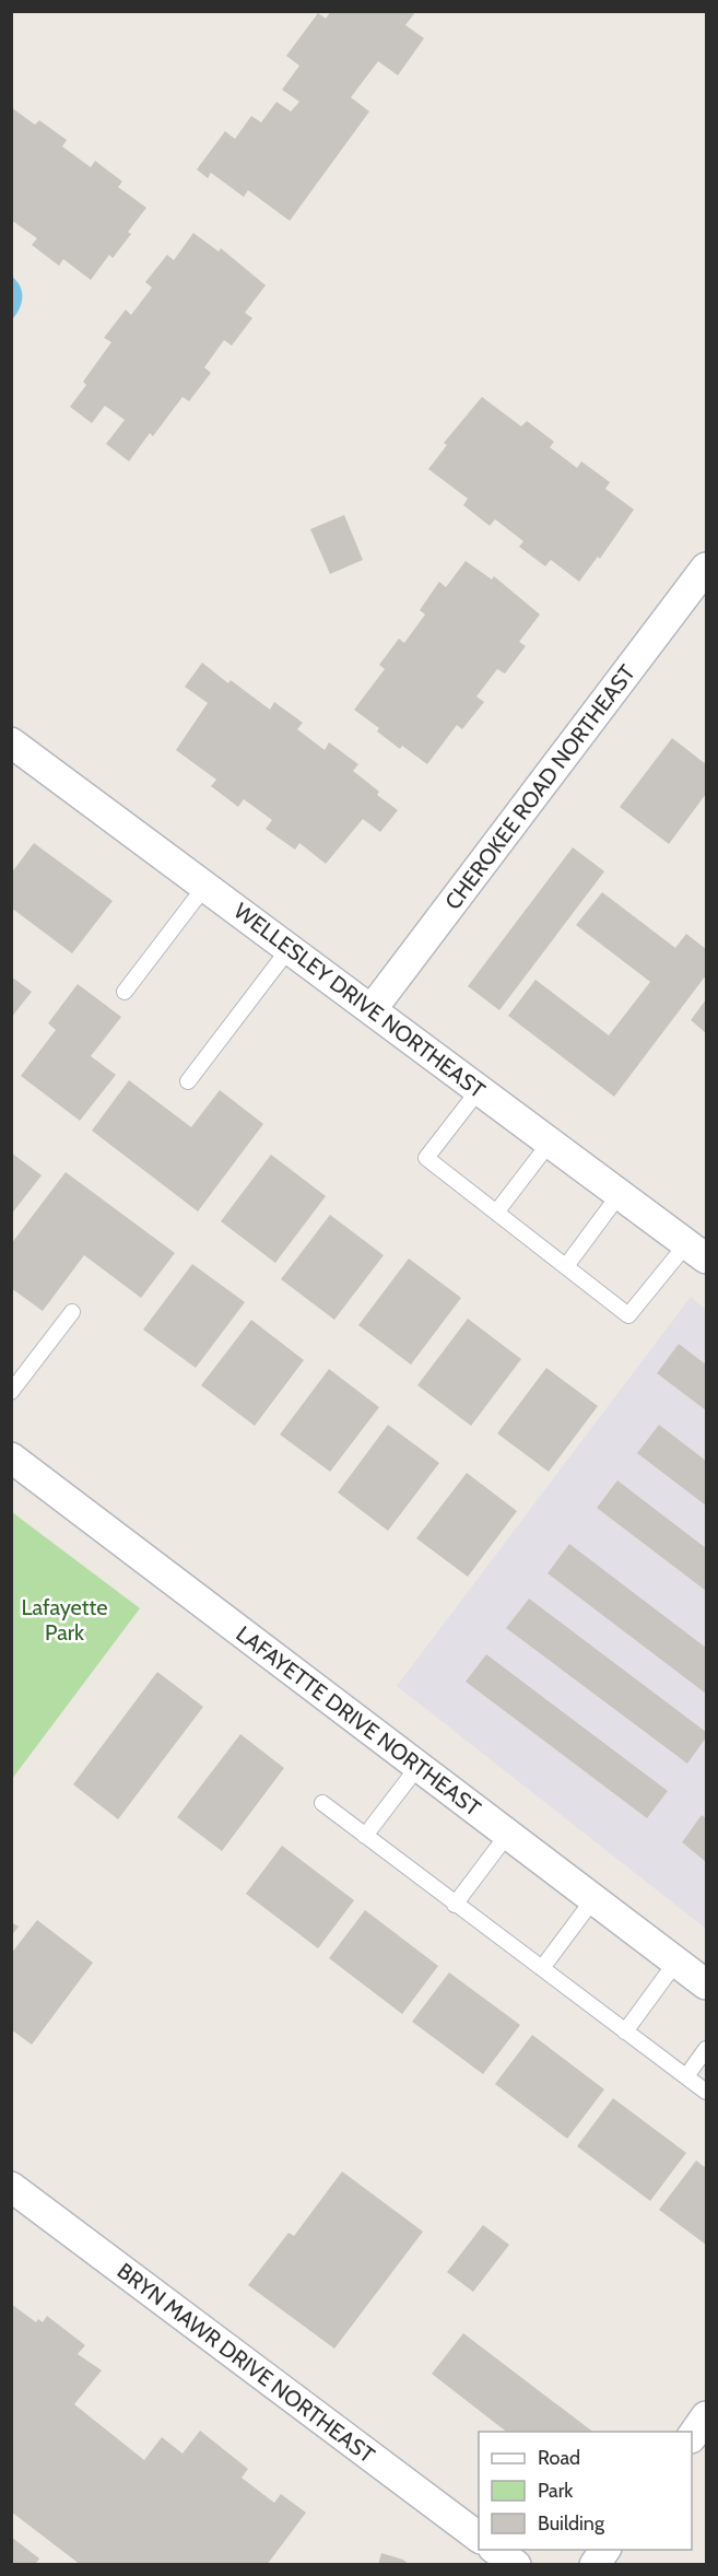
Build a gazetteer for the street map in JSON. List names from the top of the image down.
{
  "streets": {
    "street": [
      "CHEROKEE ROAD NORTHEAST",
      "WELLESLEY DRIVE NORTHEAST",
      "LAFAYETTE DRIVE NORTHEAST",
      "BRYN MAWR DRIVE NORTHEAST"
    ]
  },
  "crossings": [
    ["CHEROKEE ROAD NORTHEAST", "WELLESLEY DRIVE NORTHEAST"]
  ],
  "parks": ["Lafayette Park"],
  "legend": ["Road", "Park", "Building"]
}
